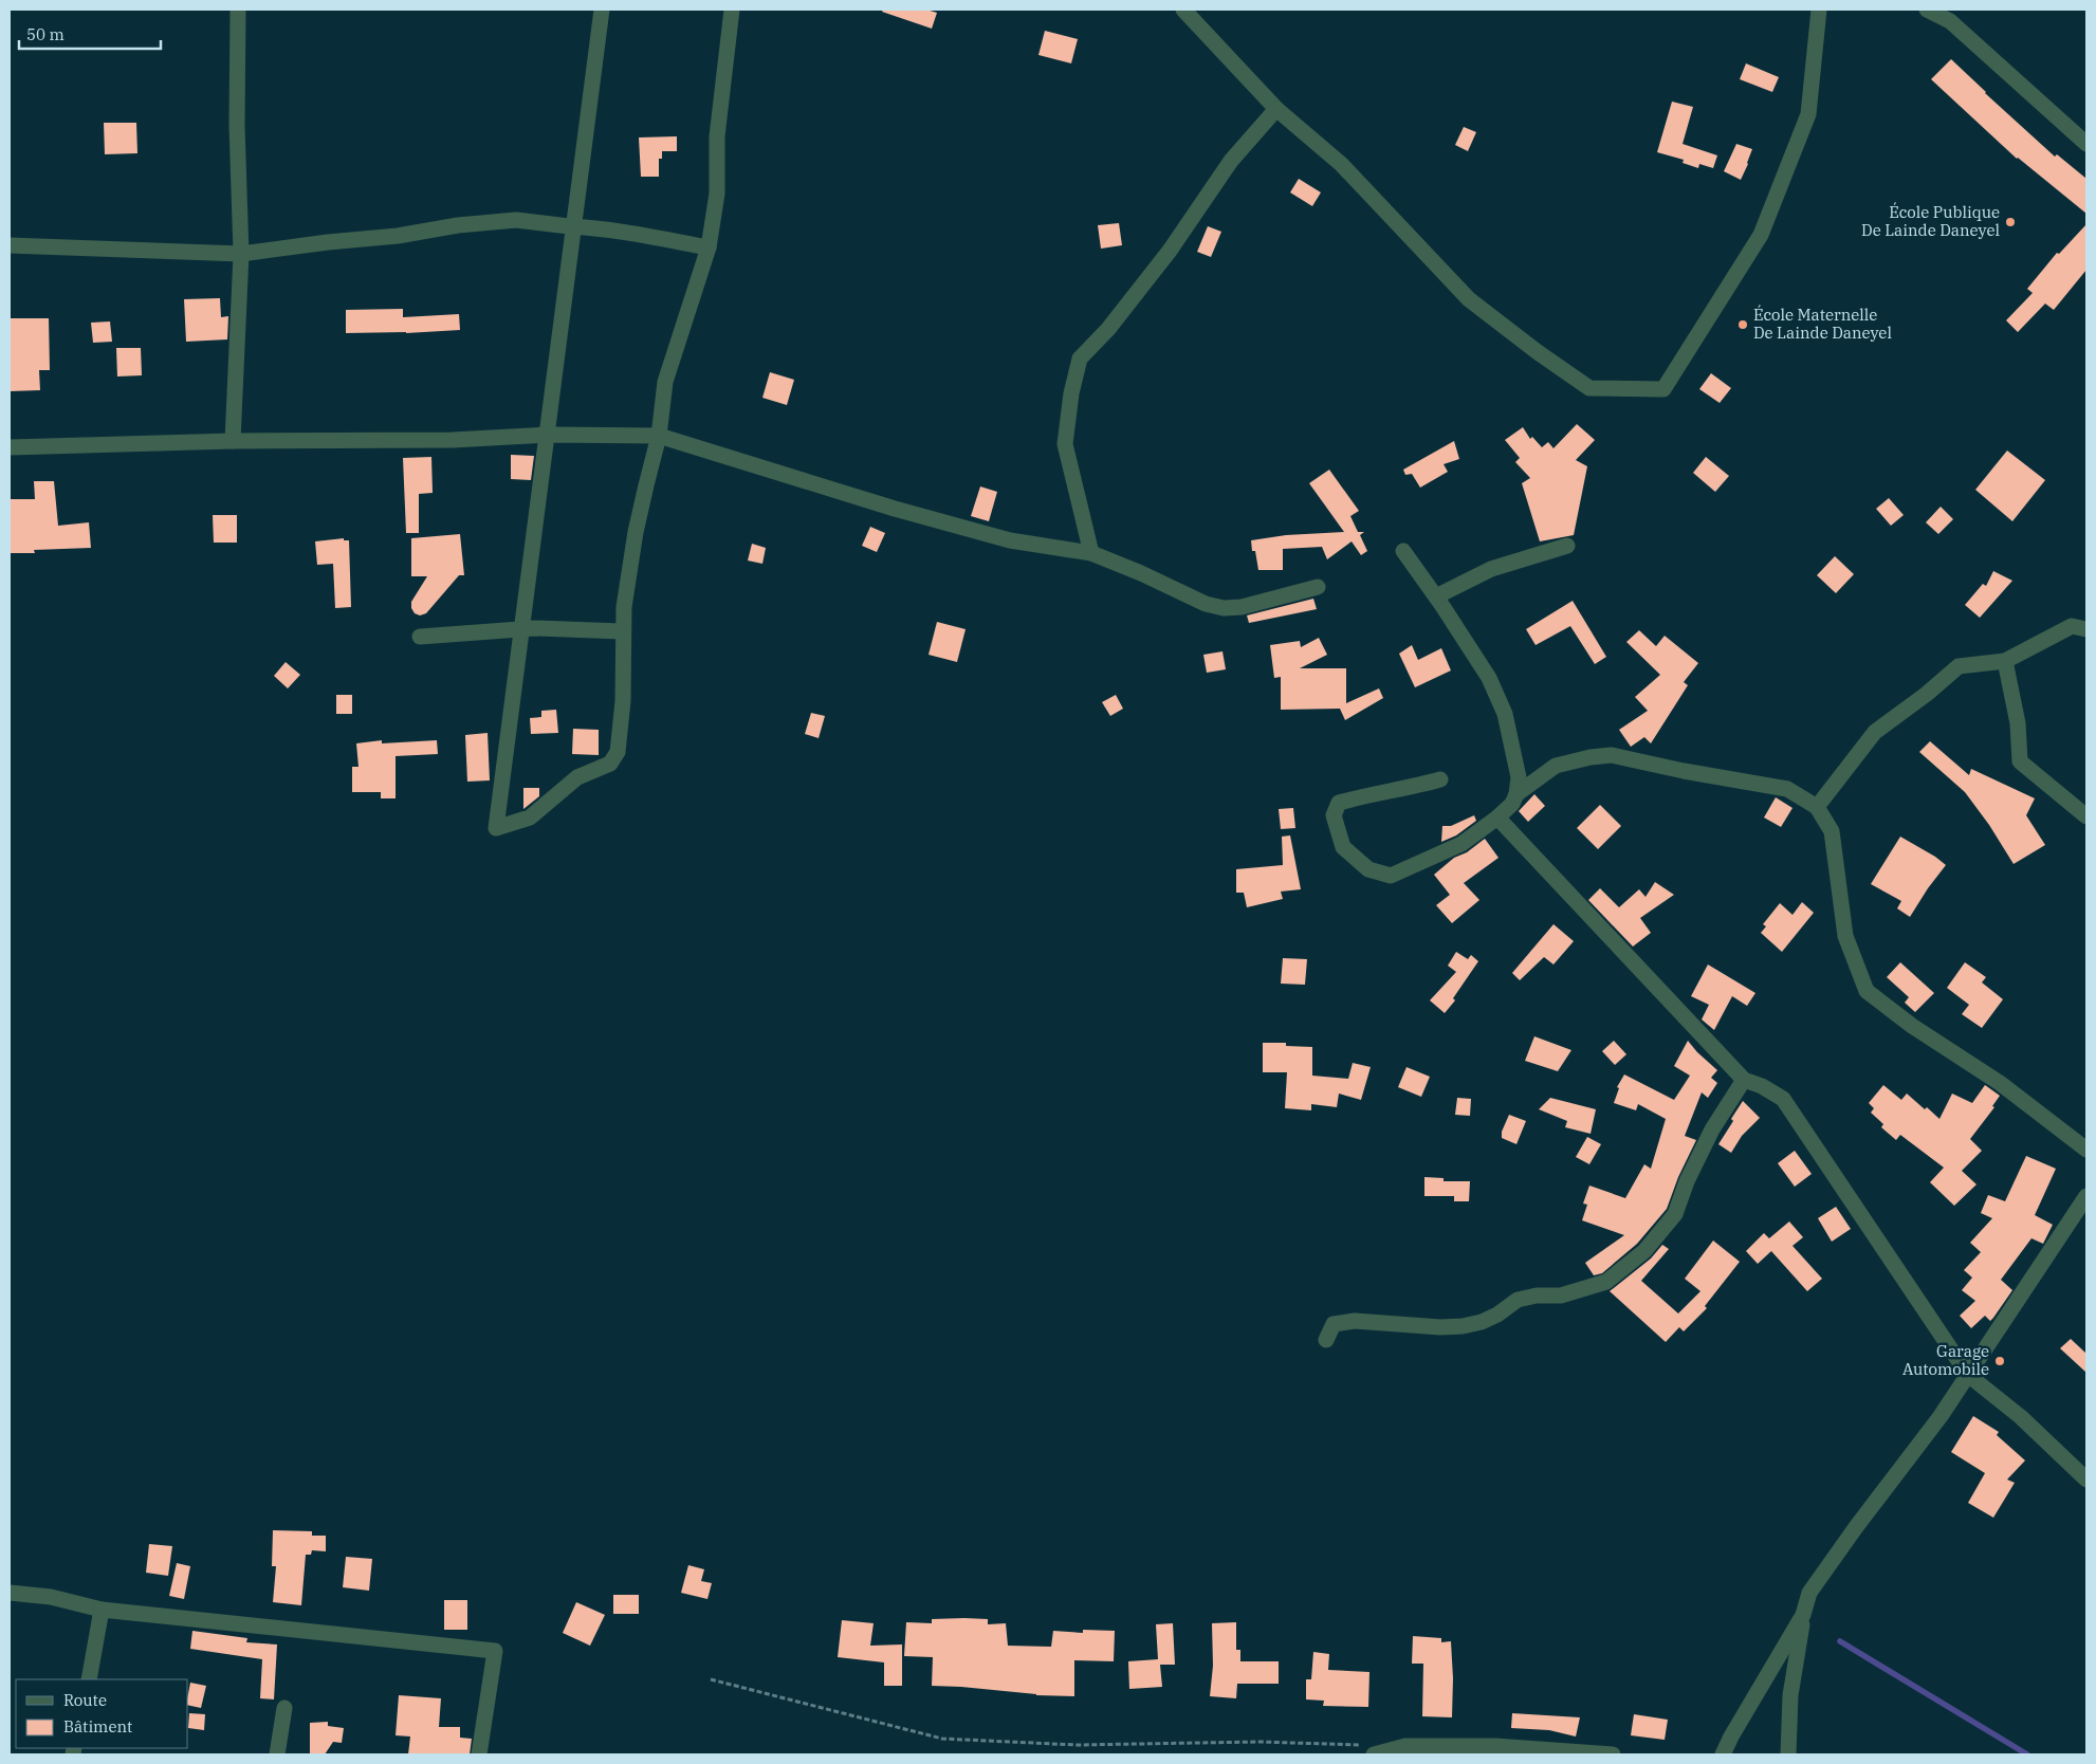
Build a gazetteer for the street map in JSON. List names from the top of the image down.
{
  "places": ["École Publique De Lainde Daneyel", "École Maternelle De Lainde Daneyel", "Garage Automobile"],
  "legend": ["Route", "Bâtiment"],
  "scale_bar": "50 m"
}
